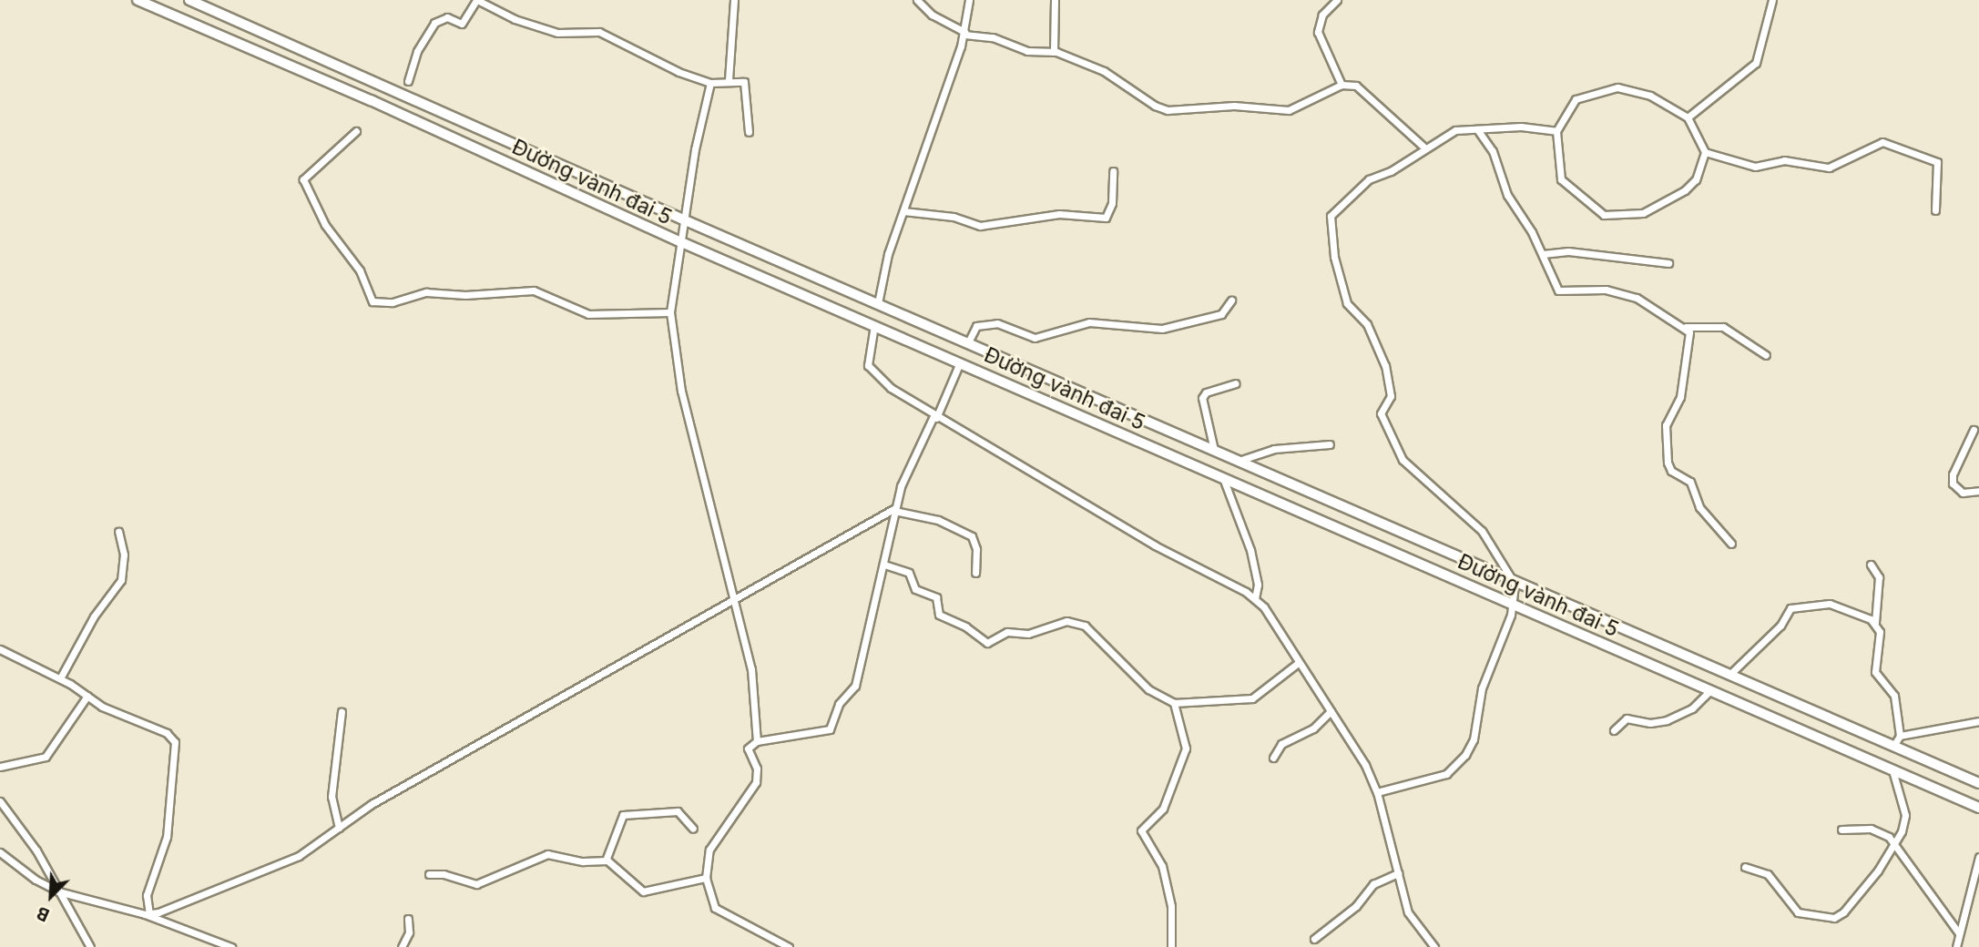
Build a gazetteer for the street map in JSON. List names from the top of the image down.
{
  "streets": {
    "main road": ["Đường vành đai 5"]
  },
  "north": "bottom left"
}
